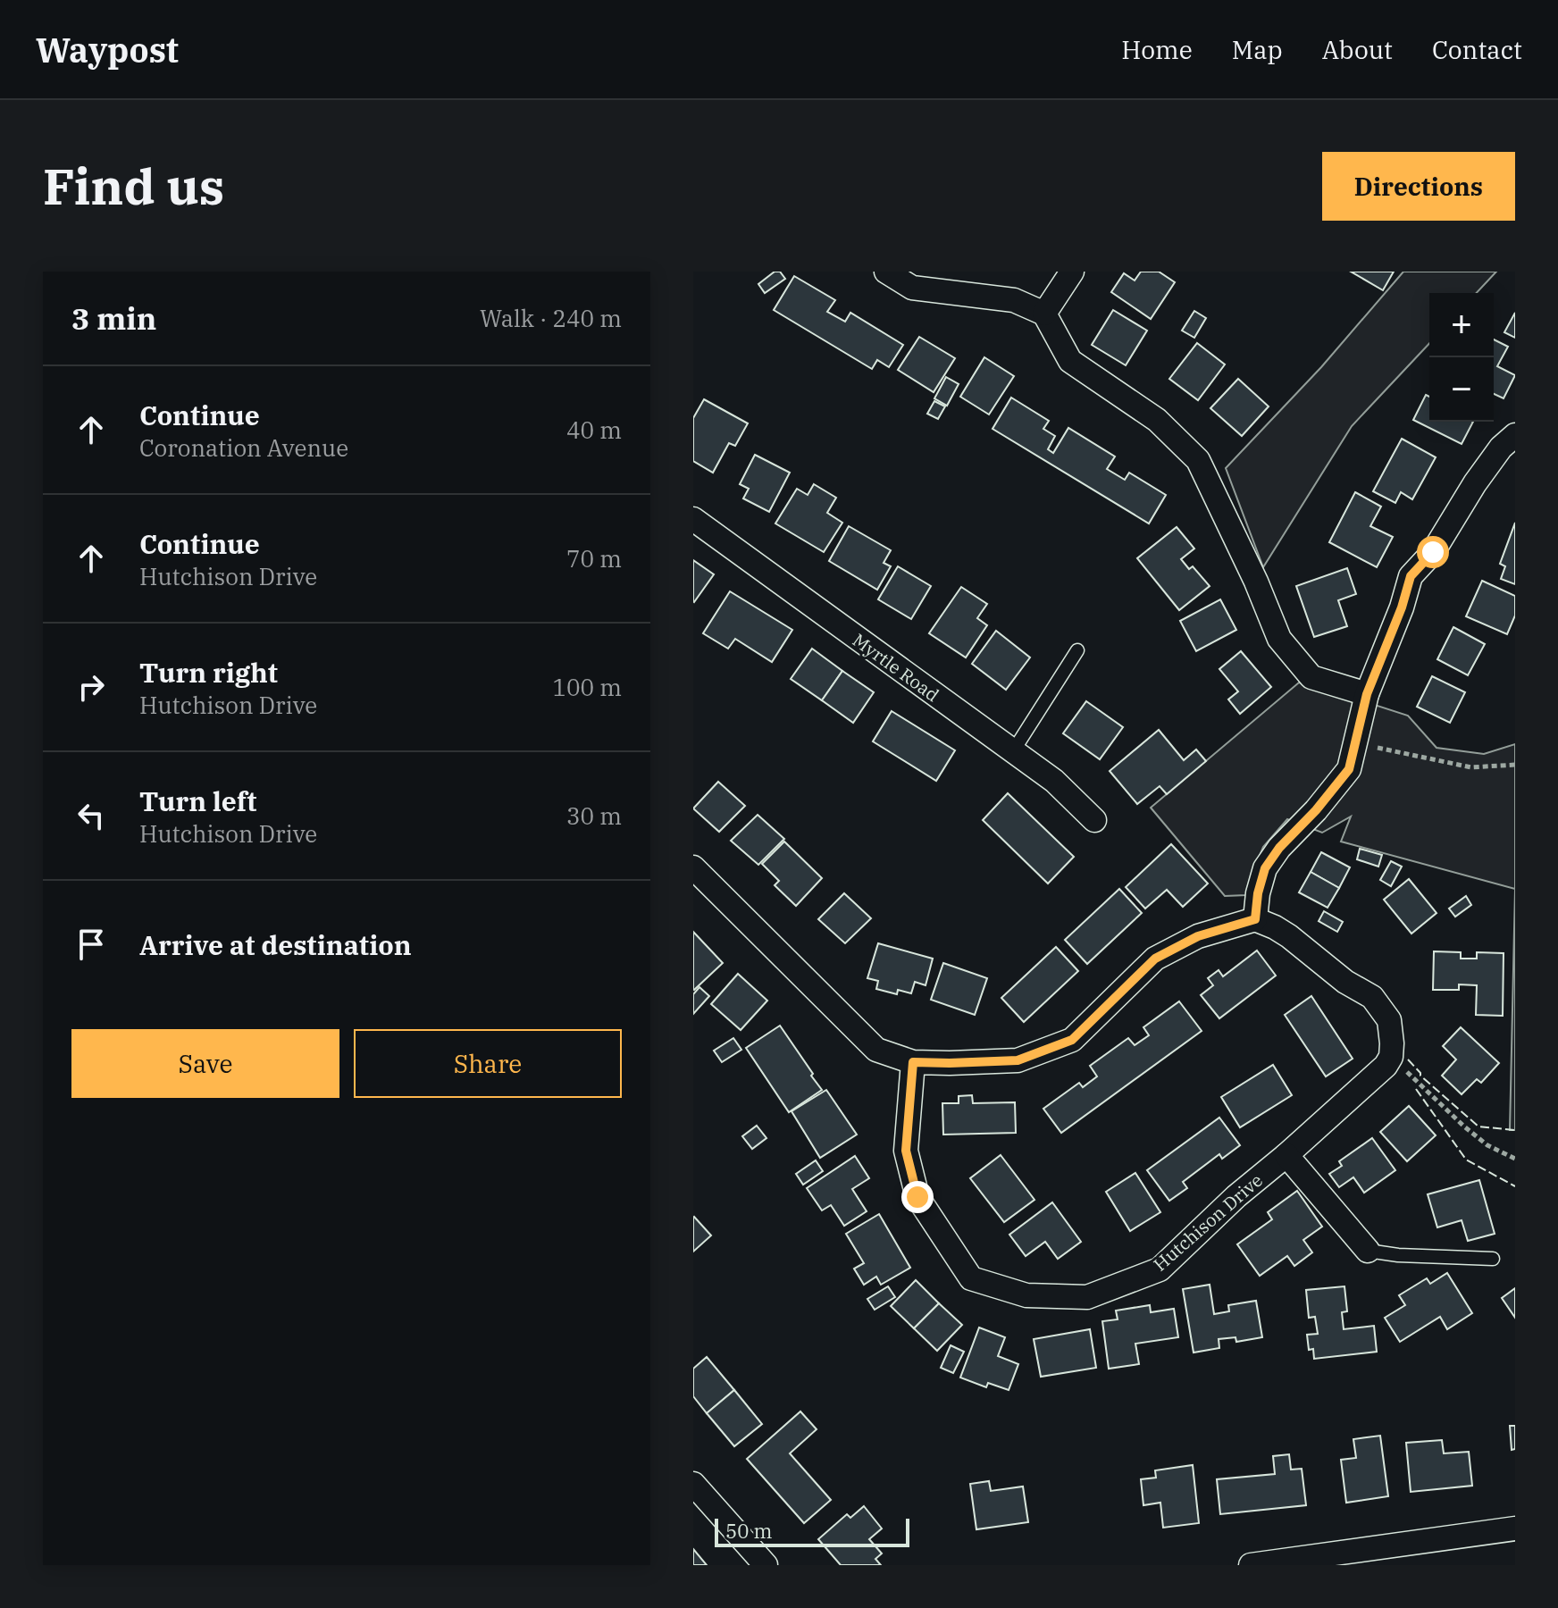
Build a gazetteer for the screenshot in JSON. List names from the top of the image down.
{
  "streets": {
    "street": ["Myrtle Road", "Hutchison Drive"]
  },
  "scale_bar": "50 m",
  "page": {
    "header": "Waypost",
    "nav": [
      "Home",
      "Map",
      "About",
      "Contact"
    ],
    "buttons": [
      "Directions",
      ["Save", "Share"]
    ],
    "title": "Find us",
    "heading": ["3 min", "Walk · 240 m"],
    "map_buttons": ["+", "−"],
    "list": [
      ["Continue", "Coronation Avenue", "40 m"],
      ["Continue", "Hutchison Drive", "70 m"],
      ["Turn right", "Hutchison Drive", "100 m"],
      ["Turn left", "Hutchison Drive", "30 m"],
      "Arrive at destination"
    ],
    "scale": "50 m"
  }
}
